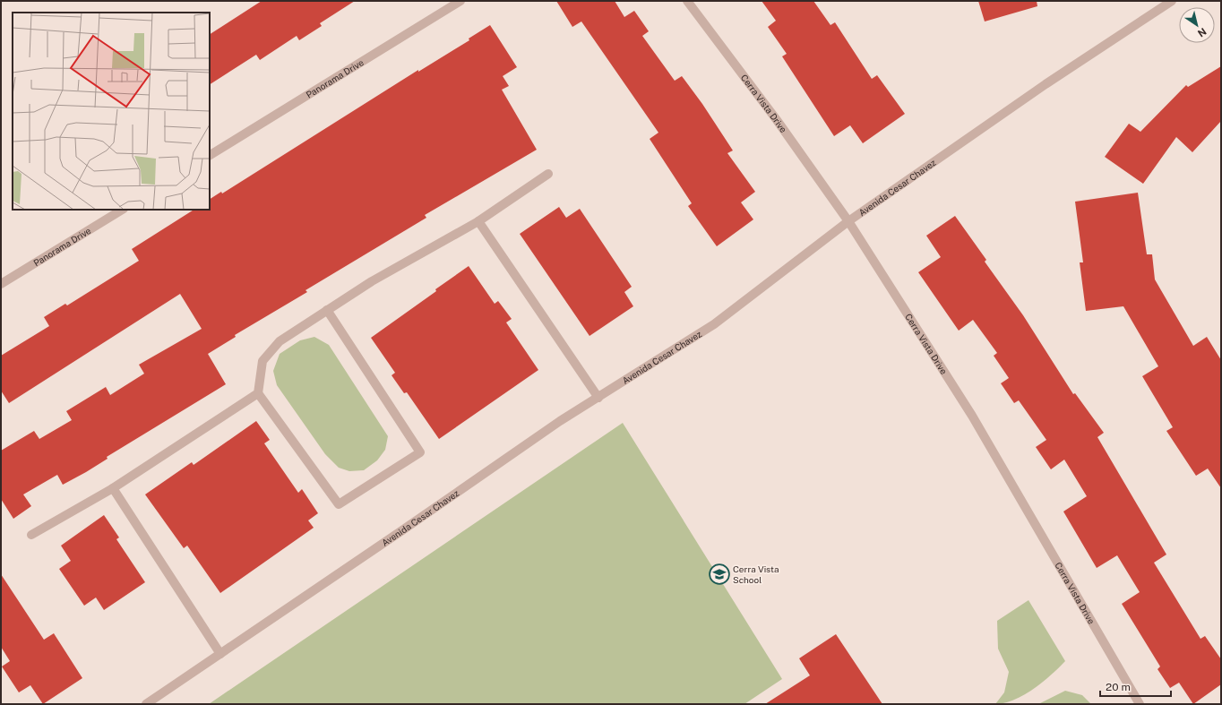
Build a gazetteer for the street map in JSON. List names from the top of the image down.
{
  "streets": {
    "street": ["Panorama Drive", "Cerra Vista Drive", "Avenida Cesar Chavez"]
  },
  "crossings": [
    ["Cerra Vista Drive", "Avenida Cesar Chavez"]
  ],
  "places": {
    "school or university": ["Cerra Vista School"]
  },
  "scale_bar": "20 m",
  "north": "bottom right"
}
